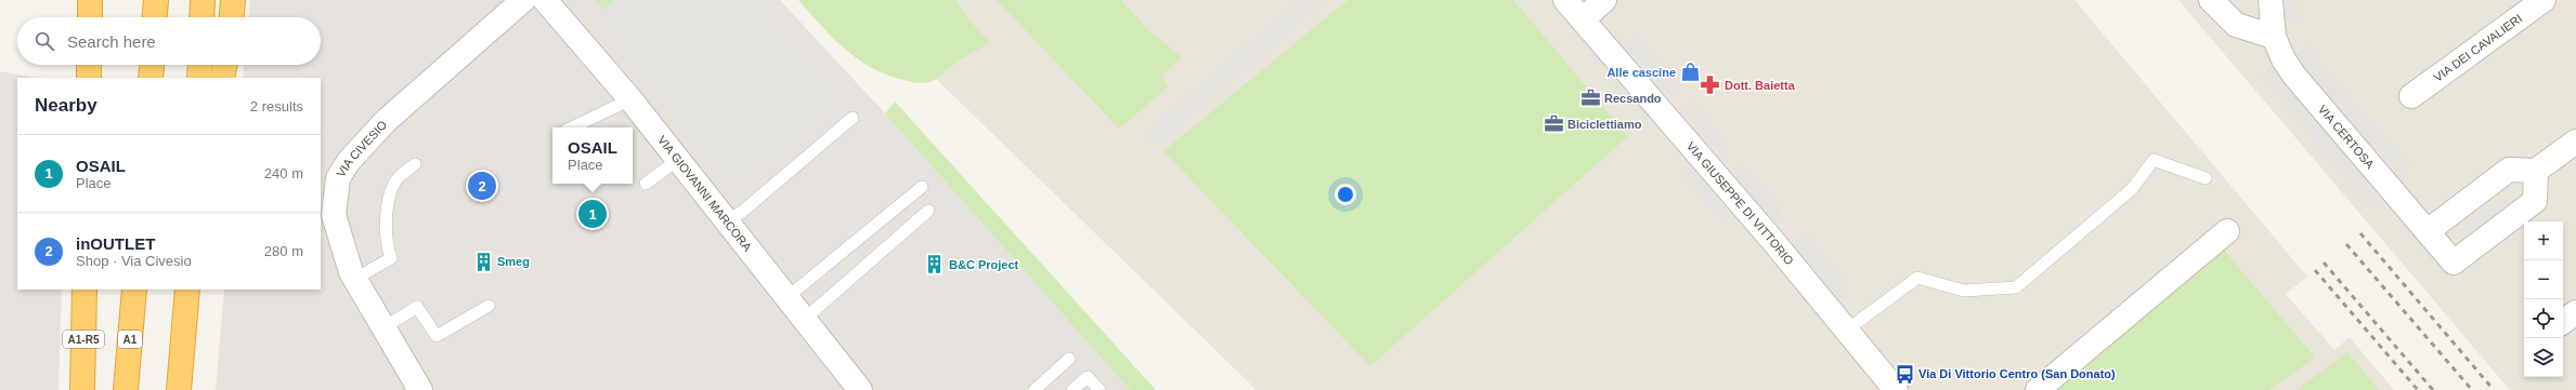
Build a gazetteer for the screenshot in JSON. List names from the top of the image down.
{
  "streets": {
    "highway": ["A1-R5", "A1"],
    "street": [
      "VIA DEI CAVALIERI",
      "VIA CERTOSA",
      "VIA CIVESIO",
      "VIA GIOVANNI MARCORA",
      "VIA GIUSEPPE DI VITTORIO"
    ]
  },
  "places": {
    "shop": ["Alle cascine"],
    "pharmacy": ["Dott. Baietta"],
    "office": ["Recsando", "Biciclettiamo"],
    "building": ["Smeg", "B&C Project"],
    "bus stop": ["Via Di Vittorio Centro (San Donato)"]
  },
  "page": {
    "search": "Search here",
    "heading": ["Nearby", "2 results"],
    "popup": ["OSAIL", "Place"],
    "list": [
      {
        "mark": "1",
        "name": "OSAIL",
        "note": "Place",
        "value": "240 m"
      },
      {
        "mark": "2",
        "name": "inOUTLET",
        "note": "Shop · Via Civesio",
        "value": "280 m"
      }
    ],
    "pins": ["2", "1"],
    "map_buttons": ["+", "−"]
  }
}
